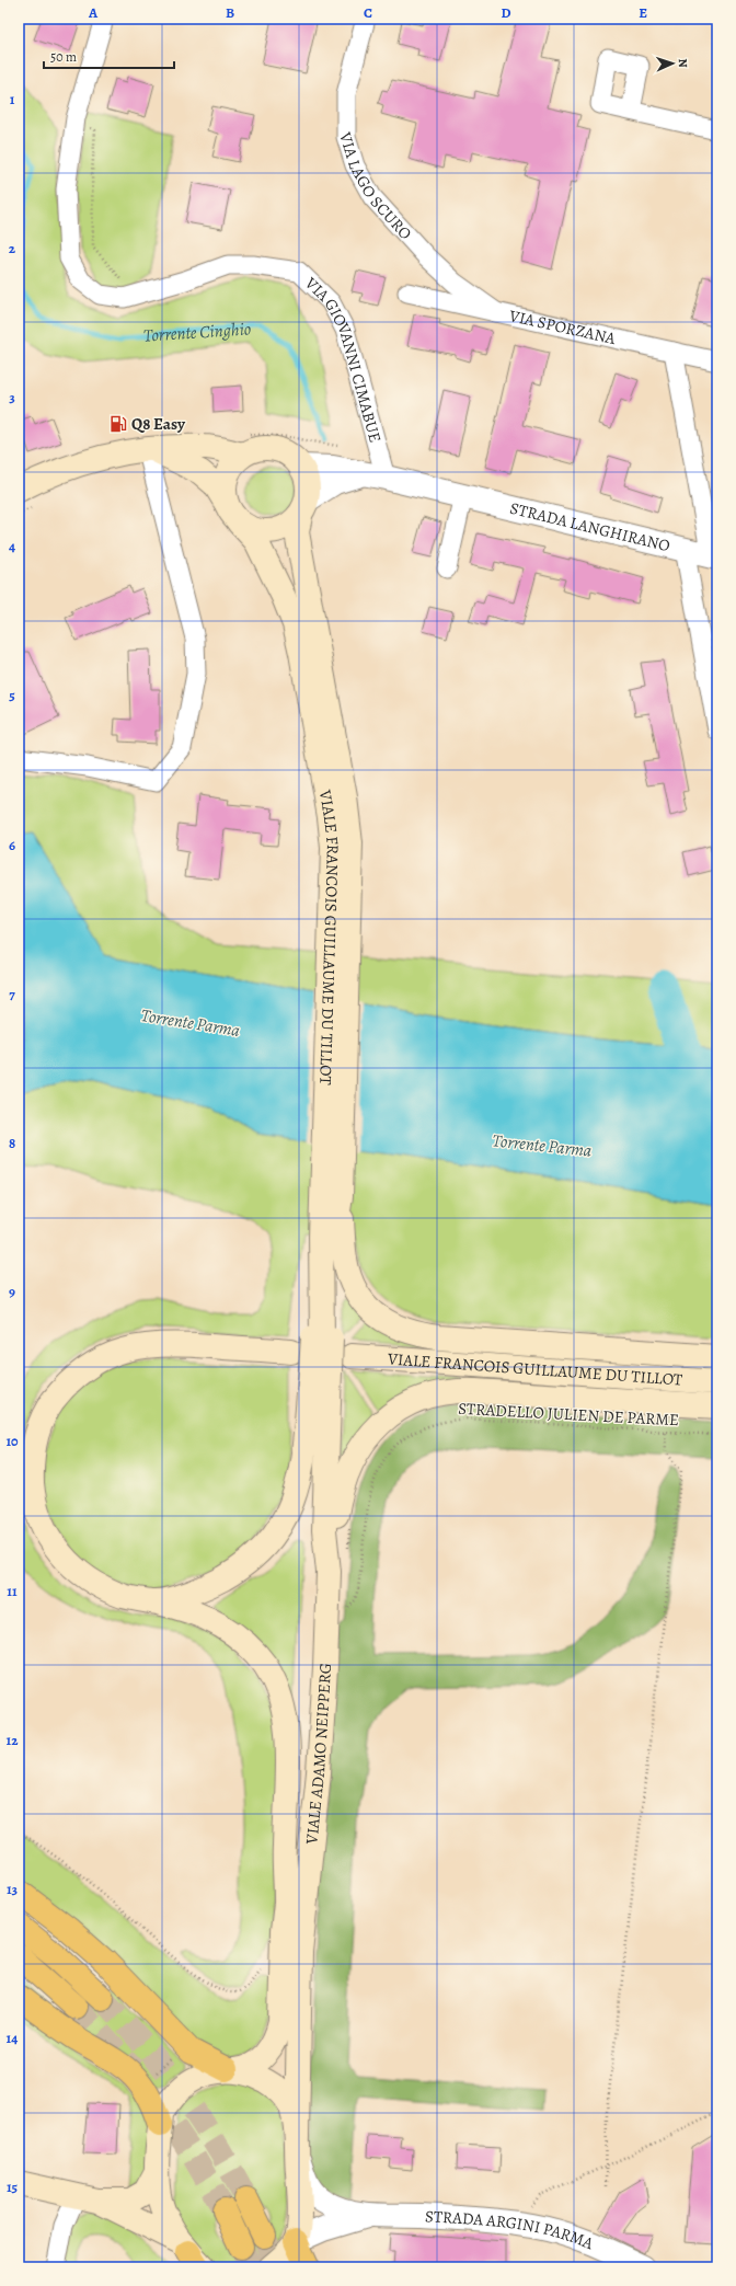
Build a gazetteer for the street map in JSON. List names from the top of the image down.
{
  "streets": {
    "main road": ["STRADA LANGHIRANO", "VIALE FRANCOIS GUILLAUME DU TILLOT", "VIALE ADAMO NEIPPERG"],
    "street": [
      "VIA LAGO SCURO",
      "VIA SPORZANA",
      "VIA GIOVANNI CIMABUE",
      "STRADA ARGINI PARMA"
    ],
    "path": ["STRADELLO JULIEN DE PARME"]
  },
  "crossings": [
    ["VIA LAGO SCURO", "VIA SPORZANA"],
    ["VIA GIOVANNI CIMABUE", "STRADA LANGHIRANO"],
    ["STRADA LANGHIRANO", "VIALE FRANCOIS GUILLAUME DU TILLOT"],
    ["VIALE FRANCOIS GUILLAUME DU TILLOT", "VIALE ADAMO NEIPPERG"]
  ],
  "water": ["Torrente Cinghio", "Torrente Parma"],
  "places": {
    "fuel station": ["Q8 Easy"]
  },
  "scale_bar": "50 m",
  "north": "right",
  "grid": {
    "columns": [
      "A",
      "B",
      "C",
      "D",
      "E"
    ],
    "rows": [
      "1",
      "2",
      "3",
      "4",
      "5",
      "6",
      "7",
      "8",
      "9",
      "10",
      "11",
      "12",
      "13",
      "14",
      "15"
    ]
  }
}
